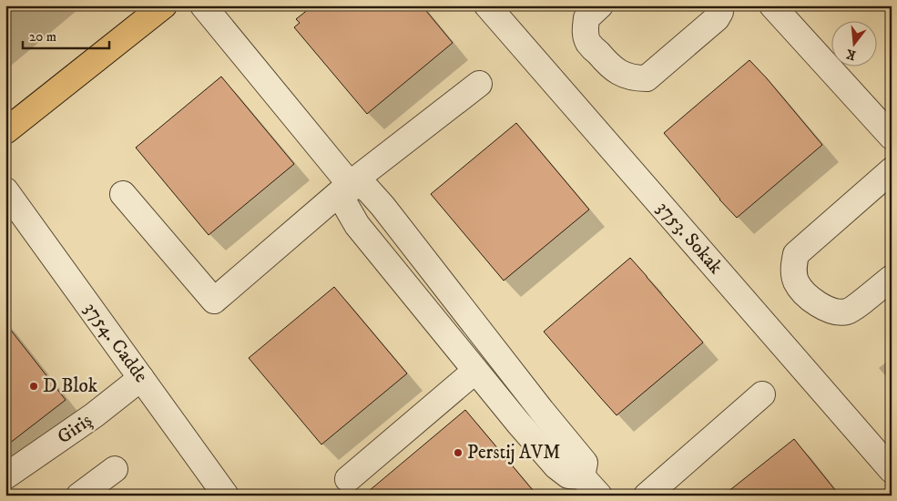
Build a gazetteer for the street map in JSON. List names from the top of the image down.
{
  "streets": {
    "street": ["3753. Sokak", "3754. Cadde", "Giriş"]
  },
  "crossings": [
    ["3754. Cadde", "Giriş"]
  ],
  "places": ["D Blok", "Perstij AVM"],
  "scale_bar": "20 m",
  "north": "bottom"
}
